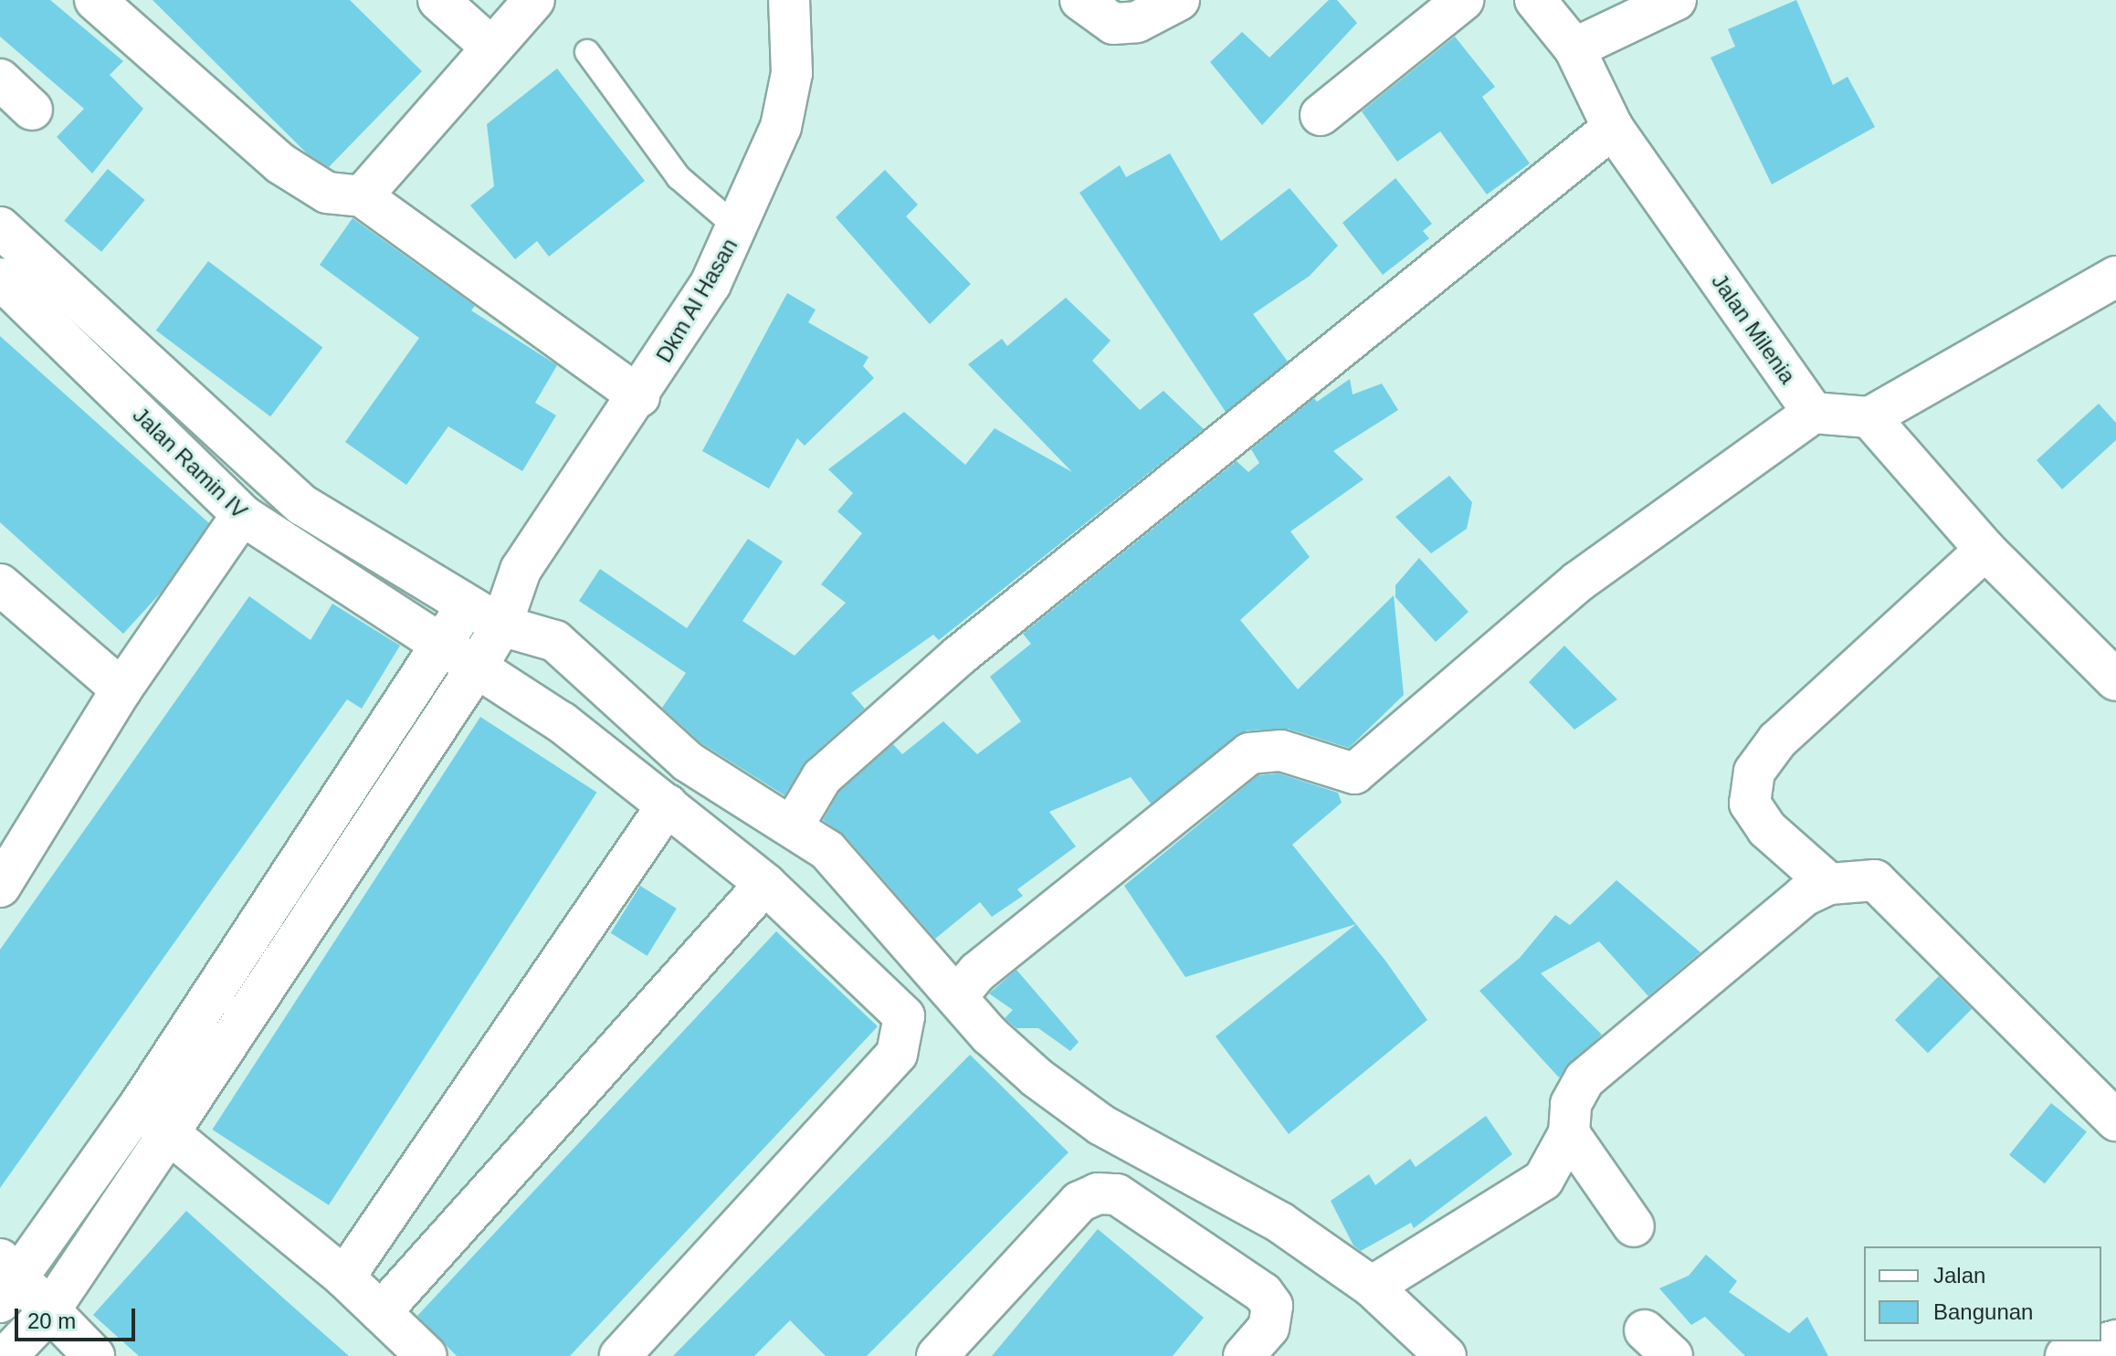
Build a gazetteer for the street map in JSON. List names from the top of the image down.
{
  "streets": {
    "street": ["Dkm Al Hasan", "Jalan Milenia", "Jalan Ramin IV"]
  },
  "legend": ["Jalan", "Bangunan"],
  "scale_bar": "20 m"
}
